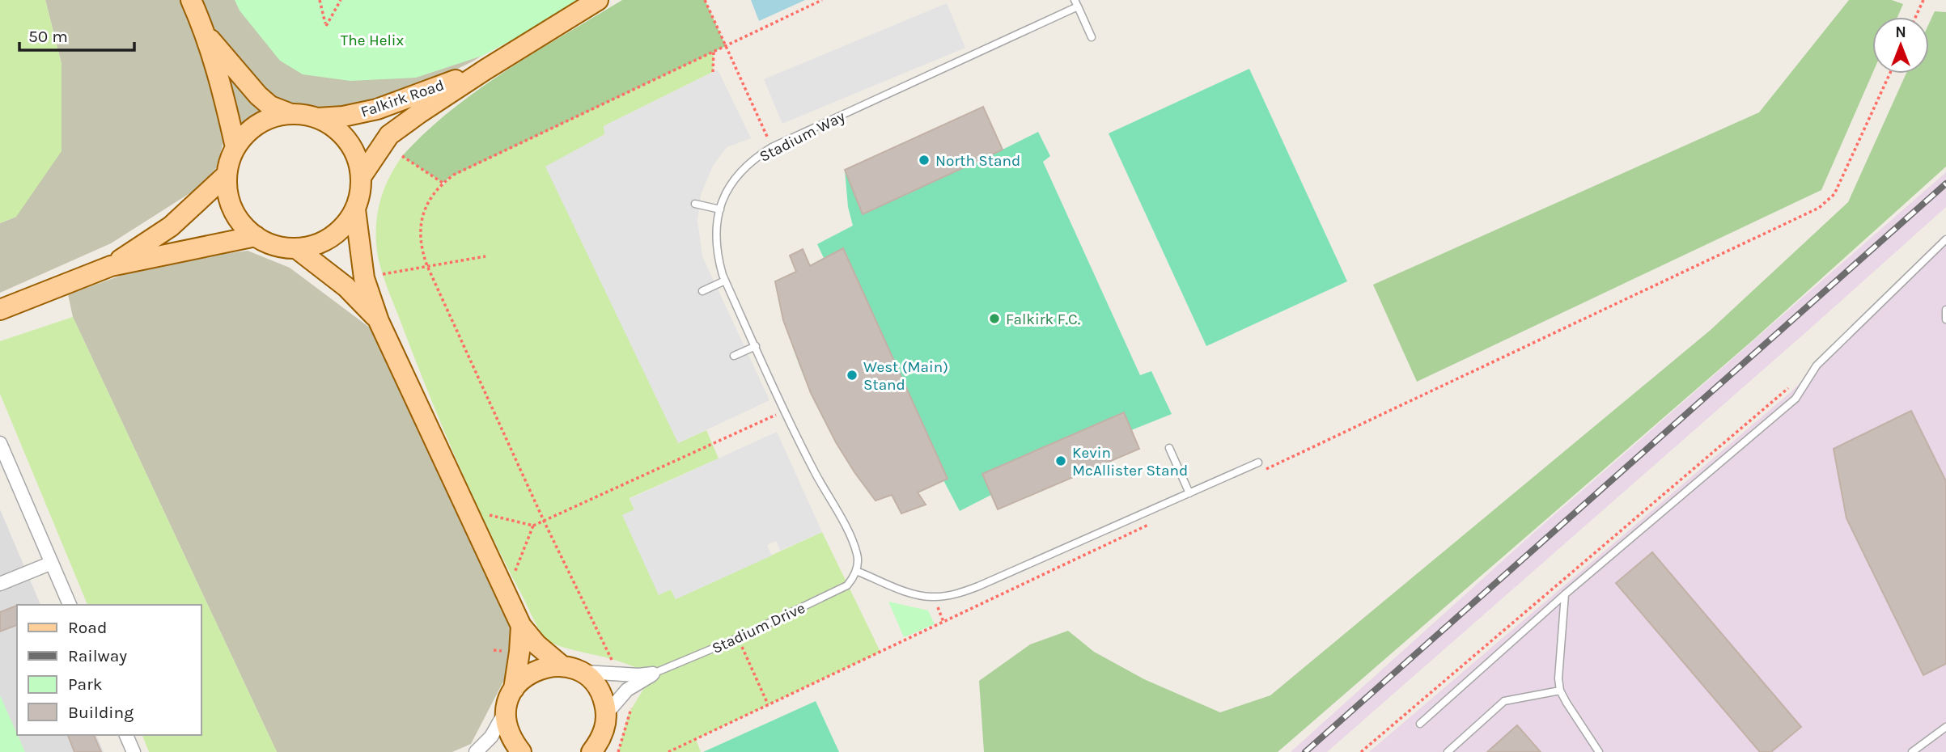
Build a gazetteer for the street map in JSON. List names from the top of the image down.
{
  "streets": {
    "main road": ["Falkirk Road"],
    "street": ["Stadium Drive"],
    "lane": ["Stadium Way"]
  },
  "crossings": [
    ["Stadium Way", "Stadium Drive"]
  ],
  "parks": ["The Helix"],
  "places": [
    "North Stand",
    "Falkirk F.C.",
    "West (Main) Stand",
    "Kevin McAllister Stand"
  ],
  "legend": [
    "Road",
    "Railway",
    "Park",
    "Building"
  ],
  "scale_bar": "50 m",
  "north": "top"
}
